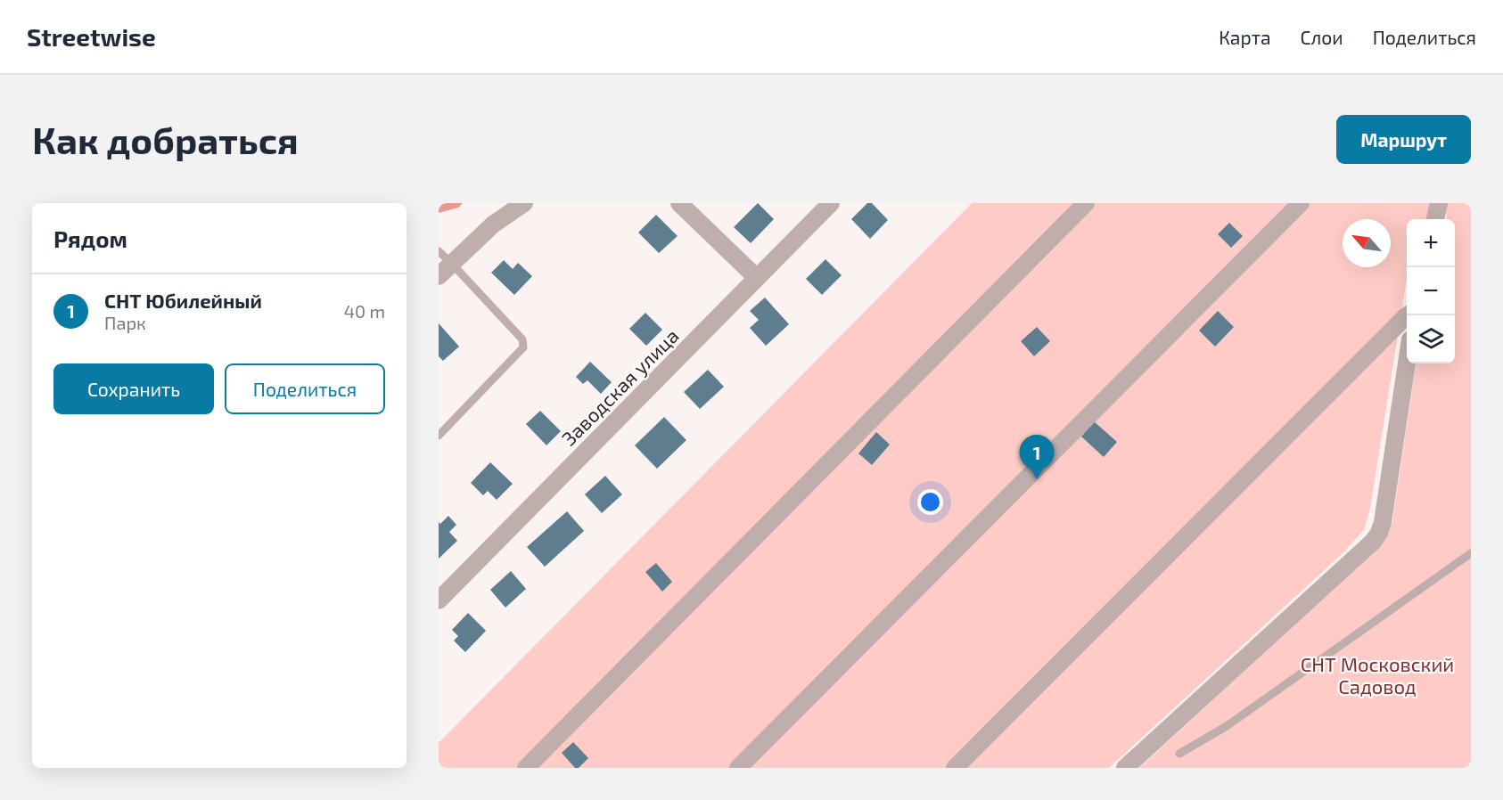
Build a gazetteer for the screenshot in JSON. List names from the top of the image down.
{
  "streets": {
    "street": ["Заводская улица"]
  },
  "parks": ["СНТ Московский Садовод"],
  "north": "top left",
  "page": {
    "header": "Streetwise",
    "nav": ["Карта", "Слои", "Поделиться"],
    "buttons": [
      "Маршрут",
      ["Сохранить", "Поделиться"]
    ],
    "title": "Как добраться",
    "heading": "Рядом",
    "map_buttons": ["+", "−"],
    "list": [
      {
        "mark": "1",
        "name": "СНТ Юбилейный",
        "note": "Парк",
        "value": "40 m"
      }
    ],
    "pins": "1"
  }
}
